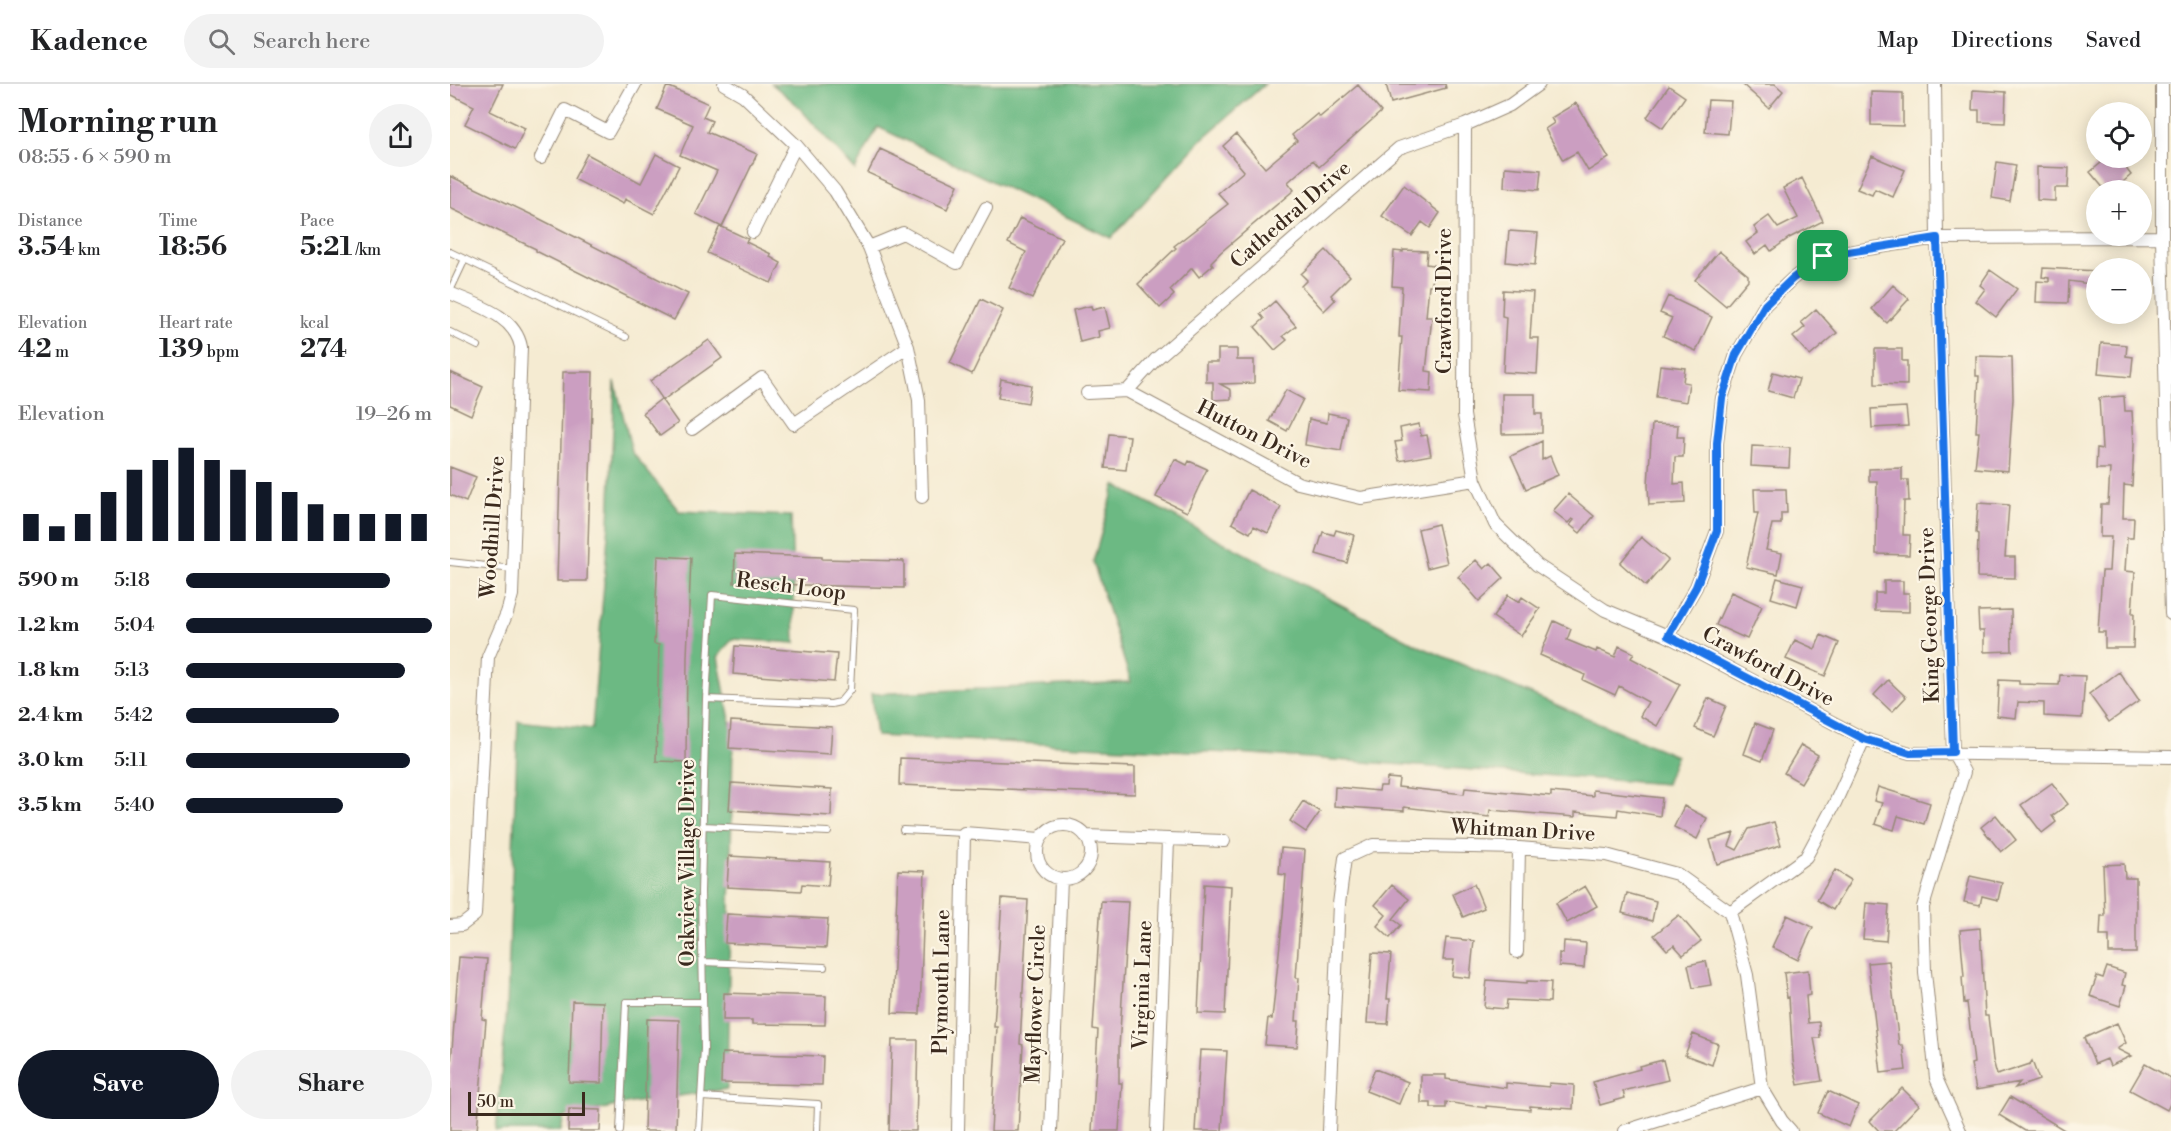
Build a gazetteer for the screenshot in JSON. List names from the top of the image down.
{
  "streets": {
    "street": [
      "Cathedral Drive",
      "Crawford Drive",
      "Hutton Drive",
      "Woodhill Drive",
      "King George Drive",
      "Whitman Drive",
      "Plymouth Lane",
      "Virginia Lane",
      "Mayflower Circle"
    ],
    "lane": ["Resch Loop", "Oakview Village Drive"]
  },
  "crossings": [
    ["Cathedral Drive", "Crawford Drive"],
    ["Cathedral Drive", "Hutton Drive"],
    ["Crawford Drive", "Hutton Drive"],
    ["Crawford Drive", "King George Drive"],
    ["Resch Loop", "Oakview Village Drive"]
  ],
  "scale_bar": "50 m",
  "page": {
    "header": "Kadence",
    "search": "Search here",
    "nav": ["Map", "Directions", "Saved"],
    "heading": ["Morning run", "08:55 · 6 × 590 m"],
    "map_buttons": ["+", "−"],
    "stats": [
      ["Distance", "3.54 km"],
      ["Time", "18:56"],
      ["Pace", "5:21 /km"],
      ["Elevation", "42 m"],
      ["Heart rate", "139 bpm"],
      ["kcal", "274"]
    ],
    "chart": ["Elevation", "19–26 m"],
    "list": [
      {
        "name": "590 m",
        "note": "5:18"
      },
      {
        "name": "1.2 km",
        "note": "5:04"
      },
      {
        "name": "1.8 km",
        "note": "5:13"
      },
      {
        "name": "2.4 km",
        "note": "5:42"
      },
      {
        "name": "3.0 km",
        "note": "5:11"
      },
      {
        "name": "3.5 km",
        "note": "5:40"
      }
    ],
    "buttons": ["Save", "Share"],
    "scale": "50 m"
  }
}
